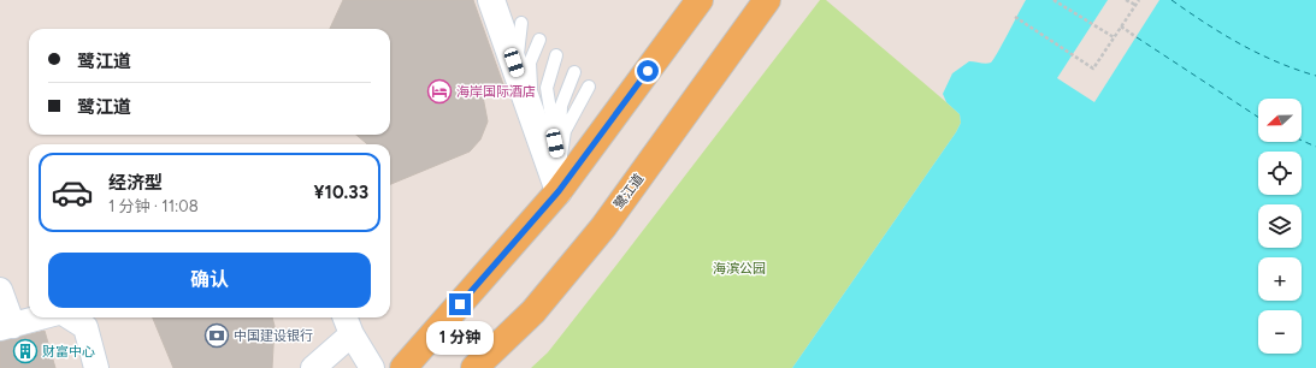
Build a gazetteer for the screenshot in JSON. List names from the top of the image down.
{
  "streets": {
    "main road": ["鹭江道"]
  },
  "parks": ["海滨公园"],
  "places": {
    "hotel": ["海岸国际酒店"],
    "bank": ["中国建设银行"],
    "building": ["财富中心"]
  },
  "north": "left",
  "page": {
    "banner": ["鹭江道", "鹭江道"],
    "map_buttons": ["+", "−"],
    "list": [
      {
        "name": "经济型",
        "note": "1 分钟 · 11:08",
        "value": "¥10.33"
      }
    ],
    "buttons": "确认",
    "bubble": "1 分钟"
  }
}
